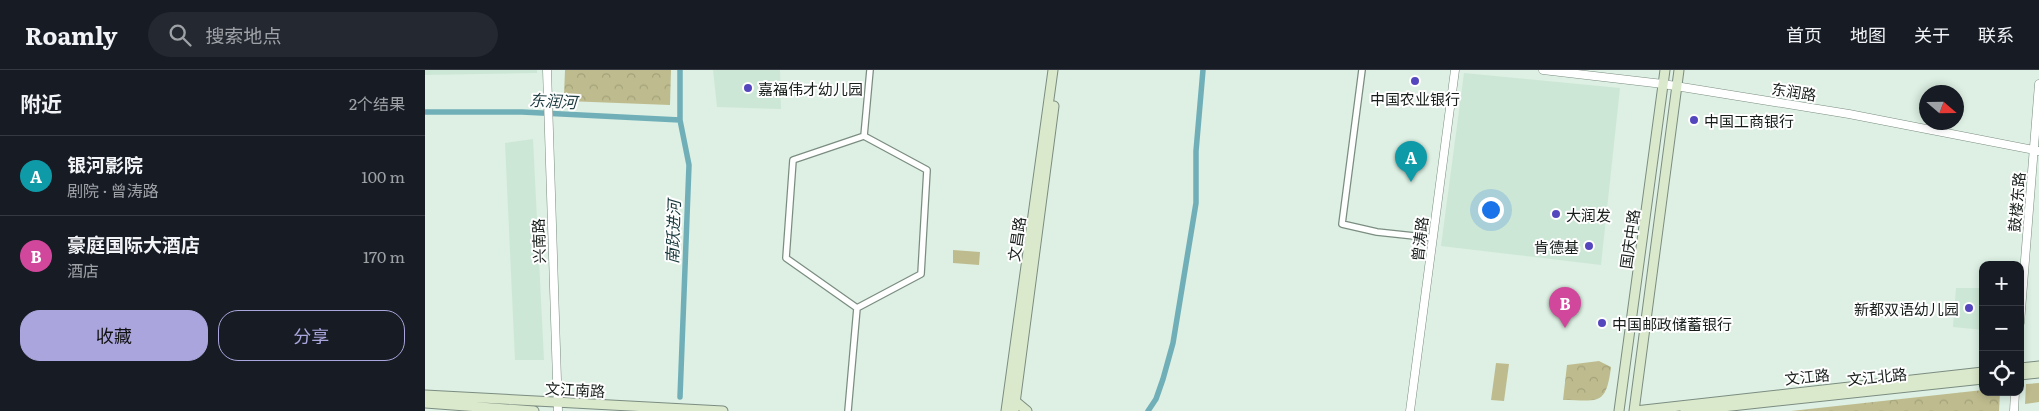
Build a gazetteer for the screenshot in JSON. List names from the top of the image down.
{
  "streets": {
    "main road": [
      "文昌路",
      "国庆中路",
      "文江路",
      "文江北路",
      "文江南路"
    ],
    "street": [
      "东润路",
      "鼓楼东路",
      "曾涛路",
      "兴南路"
    ]
  },
  "crossings": [
    ["东润路", "鼓楼东路"],
    ["东润路", "国庆中路"],
    ["兴南路", "文江南路"]
  ],
  "water": ["东润河", "南跃进河"],
  "places": [
    "中国农业银行",
    "嘉福伟才幼儿园",
    "中国工商银行",
    "大润发",
    "肯德基",
    "新都双语幼儿园",
    "中国邮政储蓄银行"
  ],
  "north": "right",
  "page": {
    "header": "Roamly",
    "search": "搜索地点",
    "nav": [
      "首页",
      "地图",
      "关于",
      "联系"
    ],
    "heading": ["附近", "2个结果"],
    "list": [
      {
        "mark": "A",
        "name": "银河影院",
        "note": "剧院 · 曾涛路",
        "value": "100 m"
      },
      {
        "mark": "B",
        "name": "豪庭国际大酒店",
        "note": "酒店",
        "value": "170 m"
      }
    ],
    "pins": ["A", "B"],
    "map_buttons": ["+", "−"],
    "buttons": ["收藏", "分享"]
  }
}
